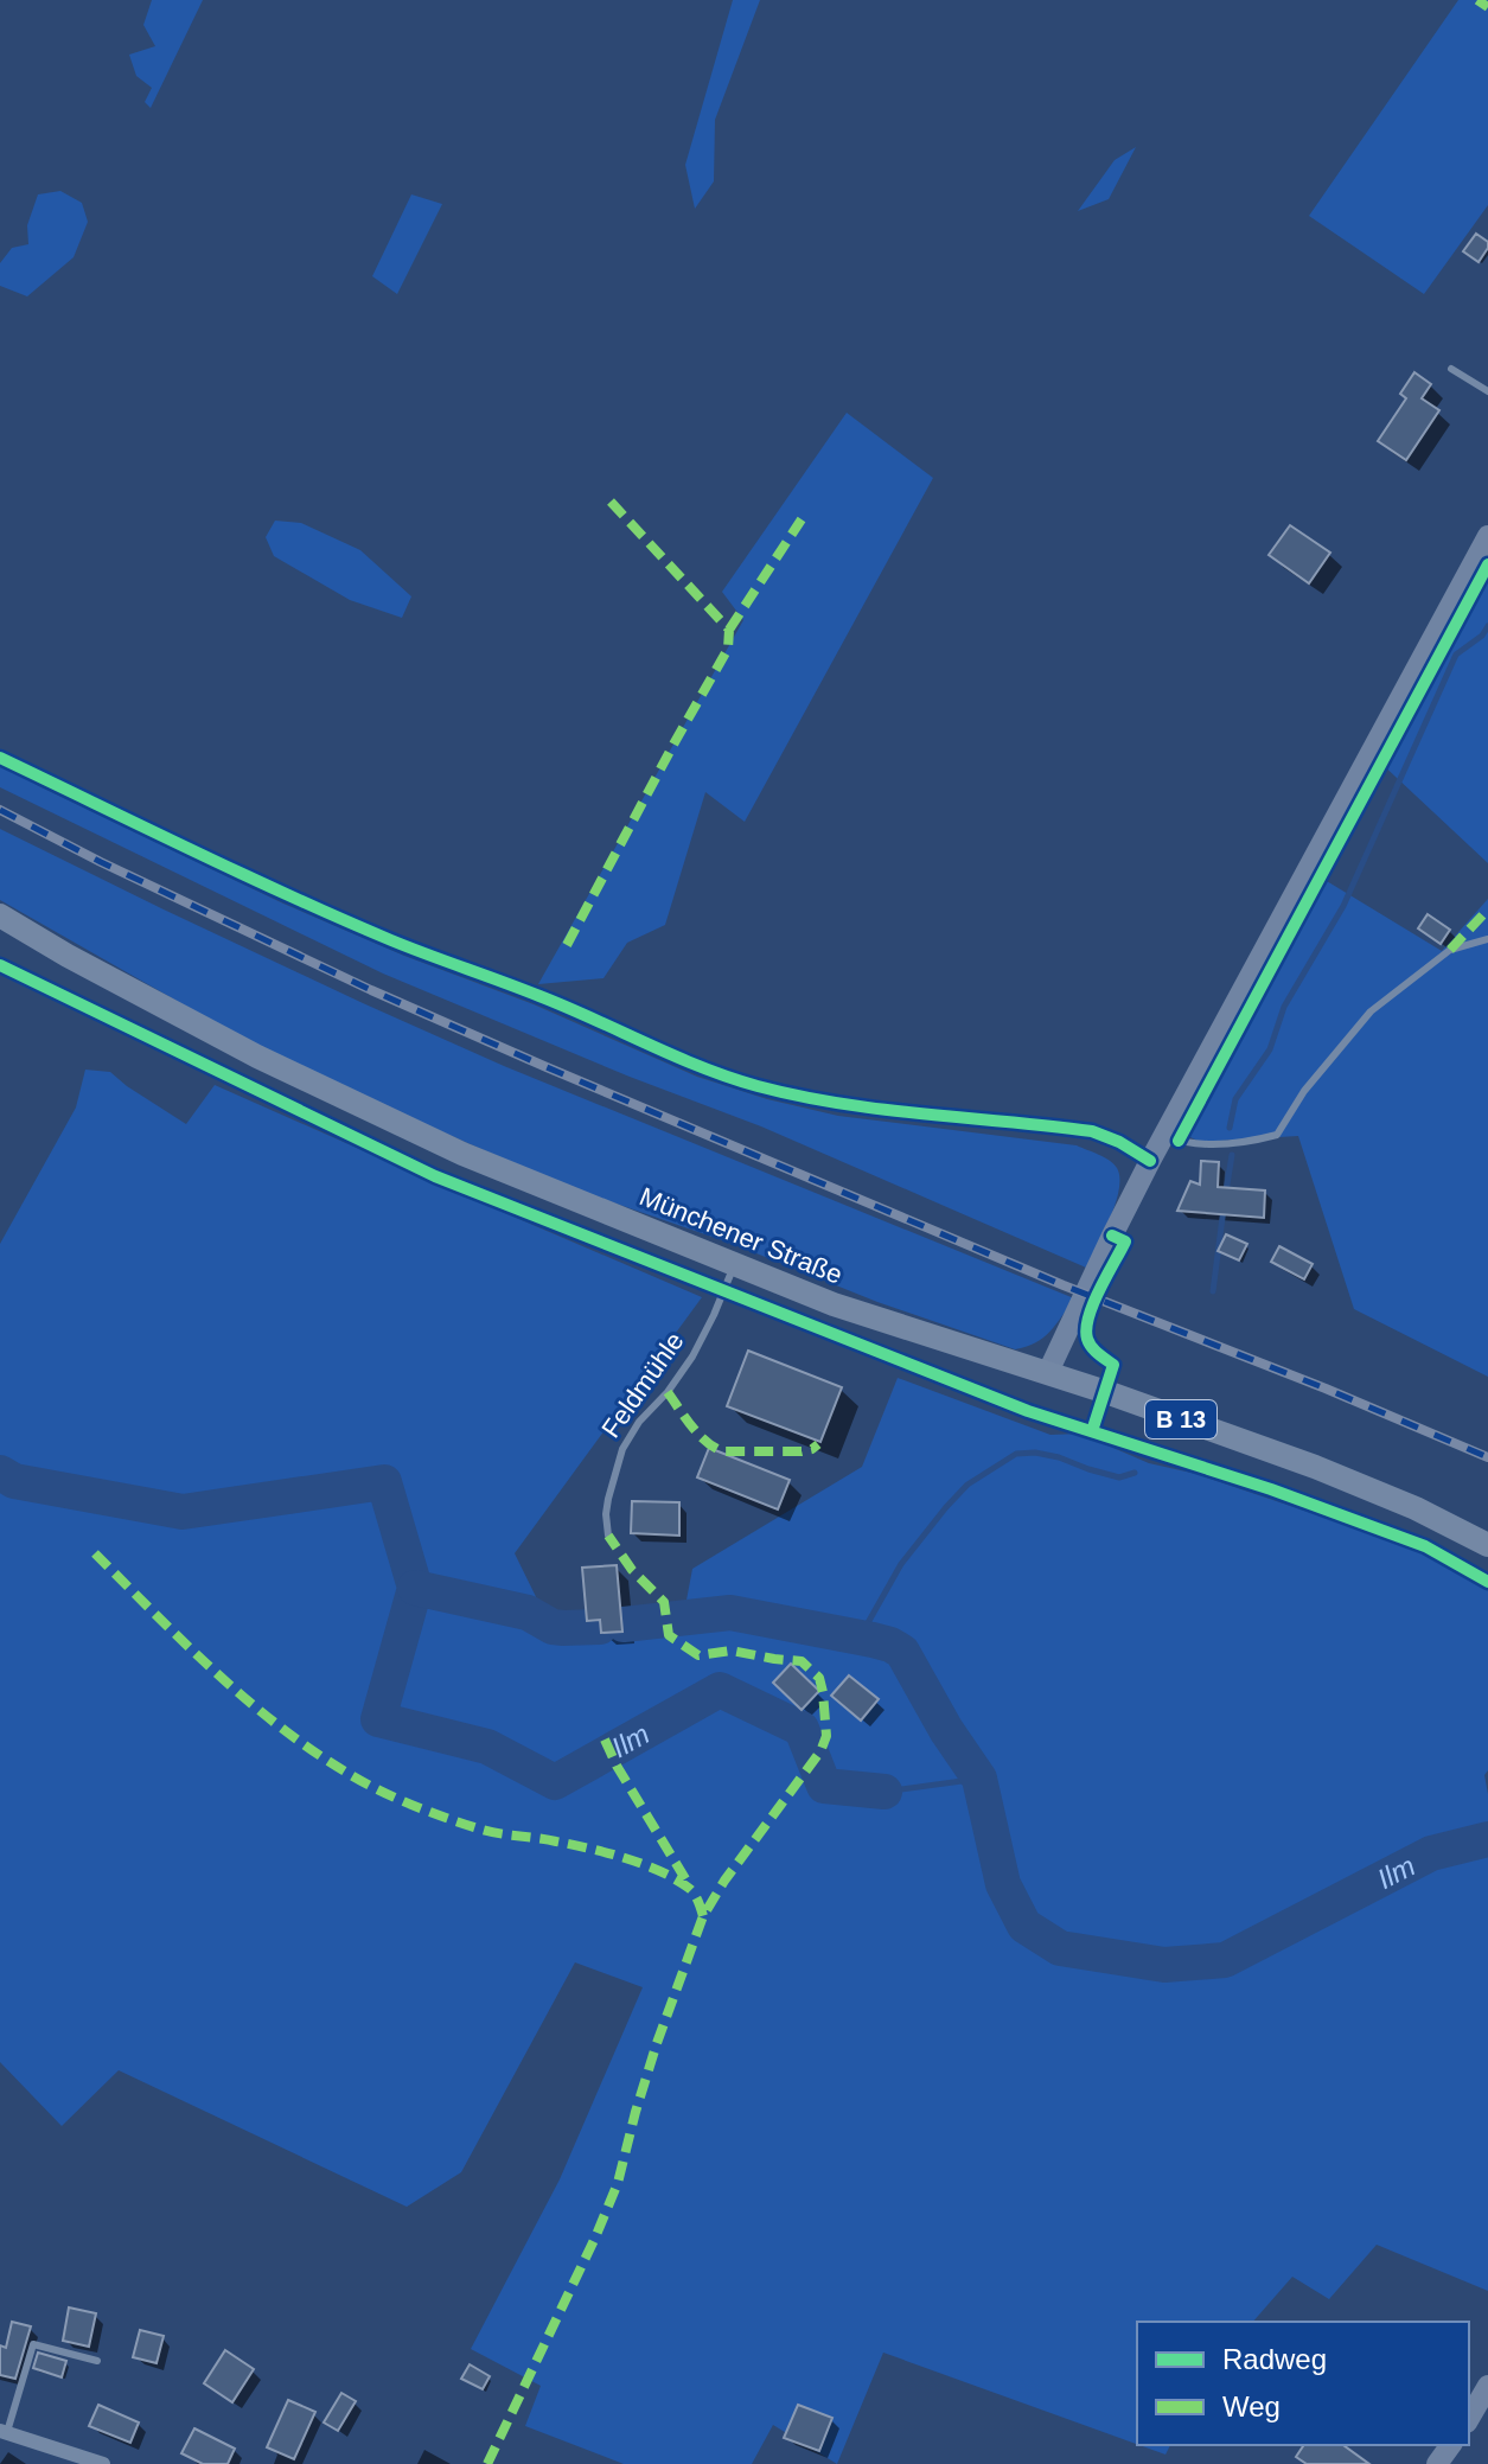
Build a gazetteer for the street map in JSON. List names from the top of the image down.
{
  "streets": {
    "main road": ["Münchener Straße", "B 13"],
    "lane": ["Feldmühle"]
  },
  "crossings": [
    ["Münchener Straße", "Feldmühle"]
  ],
  "water": ["Ilm"],
  "legend": ["Radweg", "Weg"]
}
